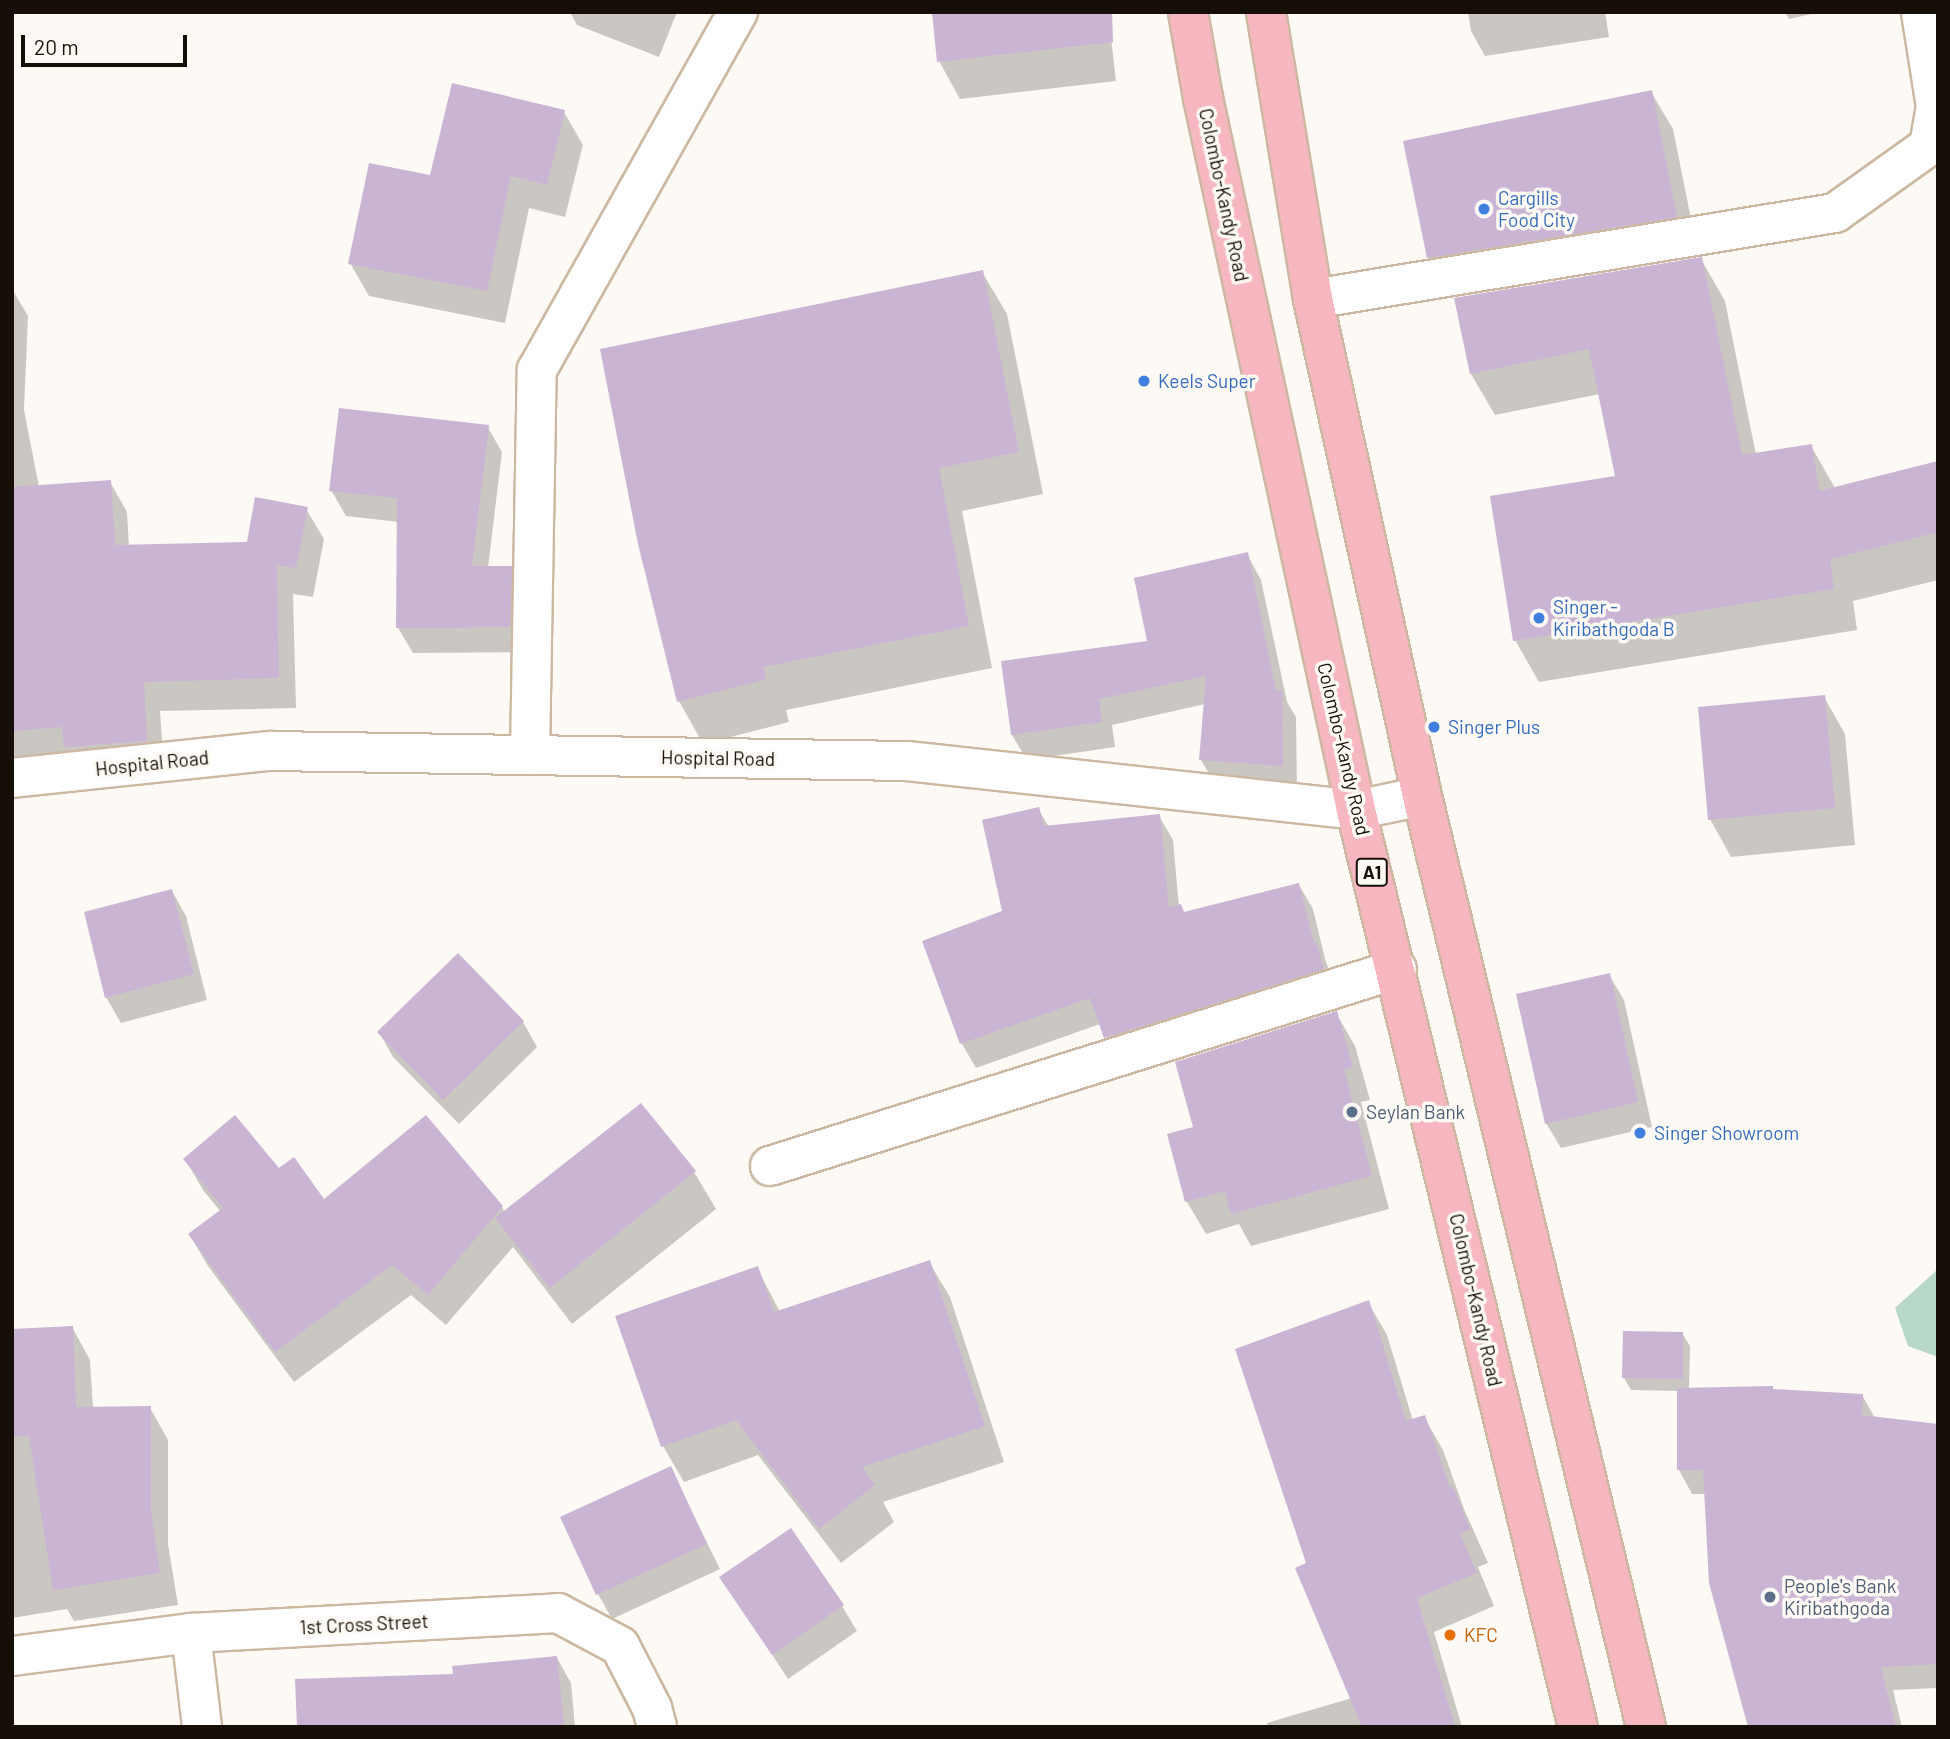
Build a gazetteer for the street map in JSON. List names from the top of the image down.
{
  "streets": {
    "highway": ["Colombo-Kandy Road", "A1"],
    "street": ["Hospital Road", "1st Cross Street"]
  },
  "crossings": [
    ["Colombo-Kandy Road", "Hospital Road"]
  ],
  "places": [
    "Cargills Food City",
    "Keels Super",
    "Singer - Kiribathgoda B",
    "Singer Plus",
    "Seylan Bank",
    "Singer Showroom",
    "People's Bank Kiribathgoda",
    "KFC"
  ],
  "scale_bar": "20 m"
}
